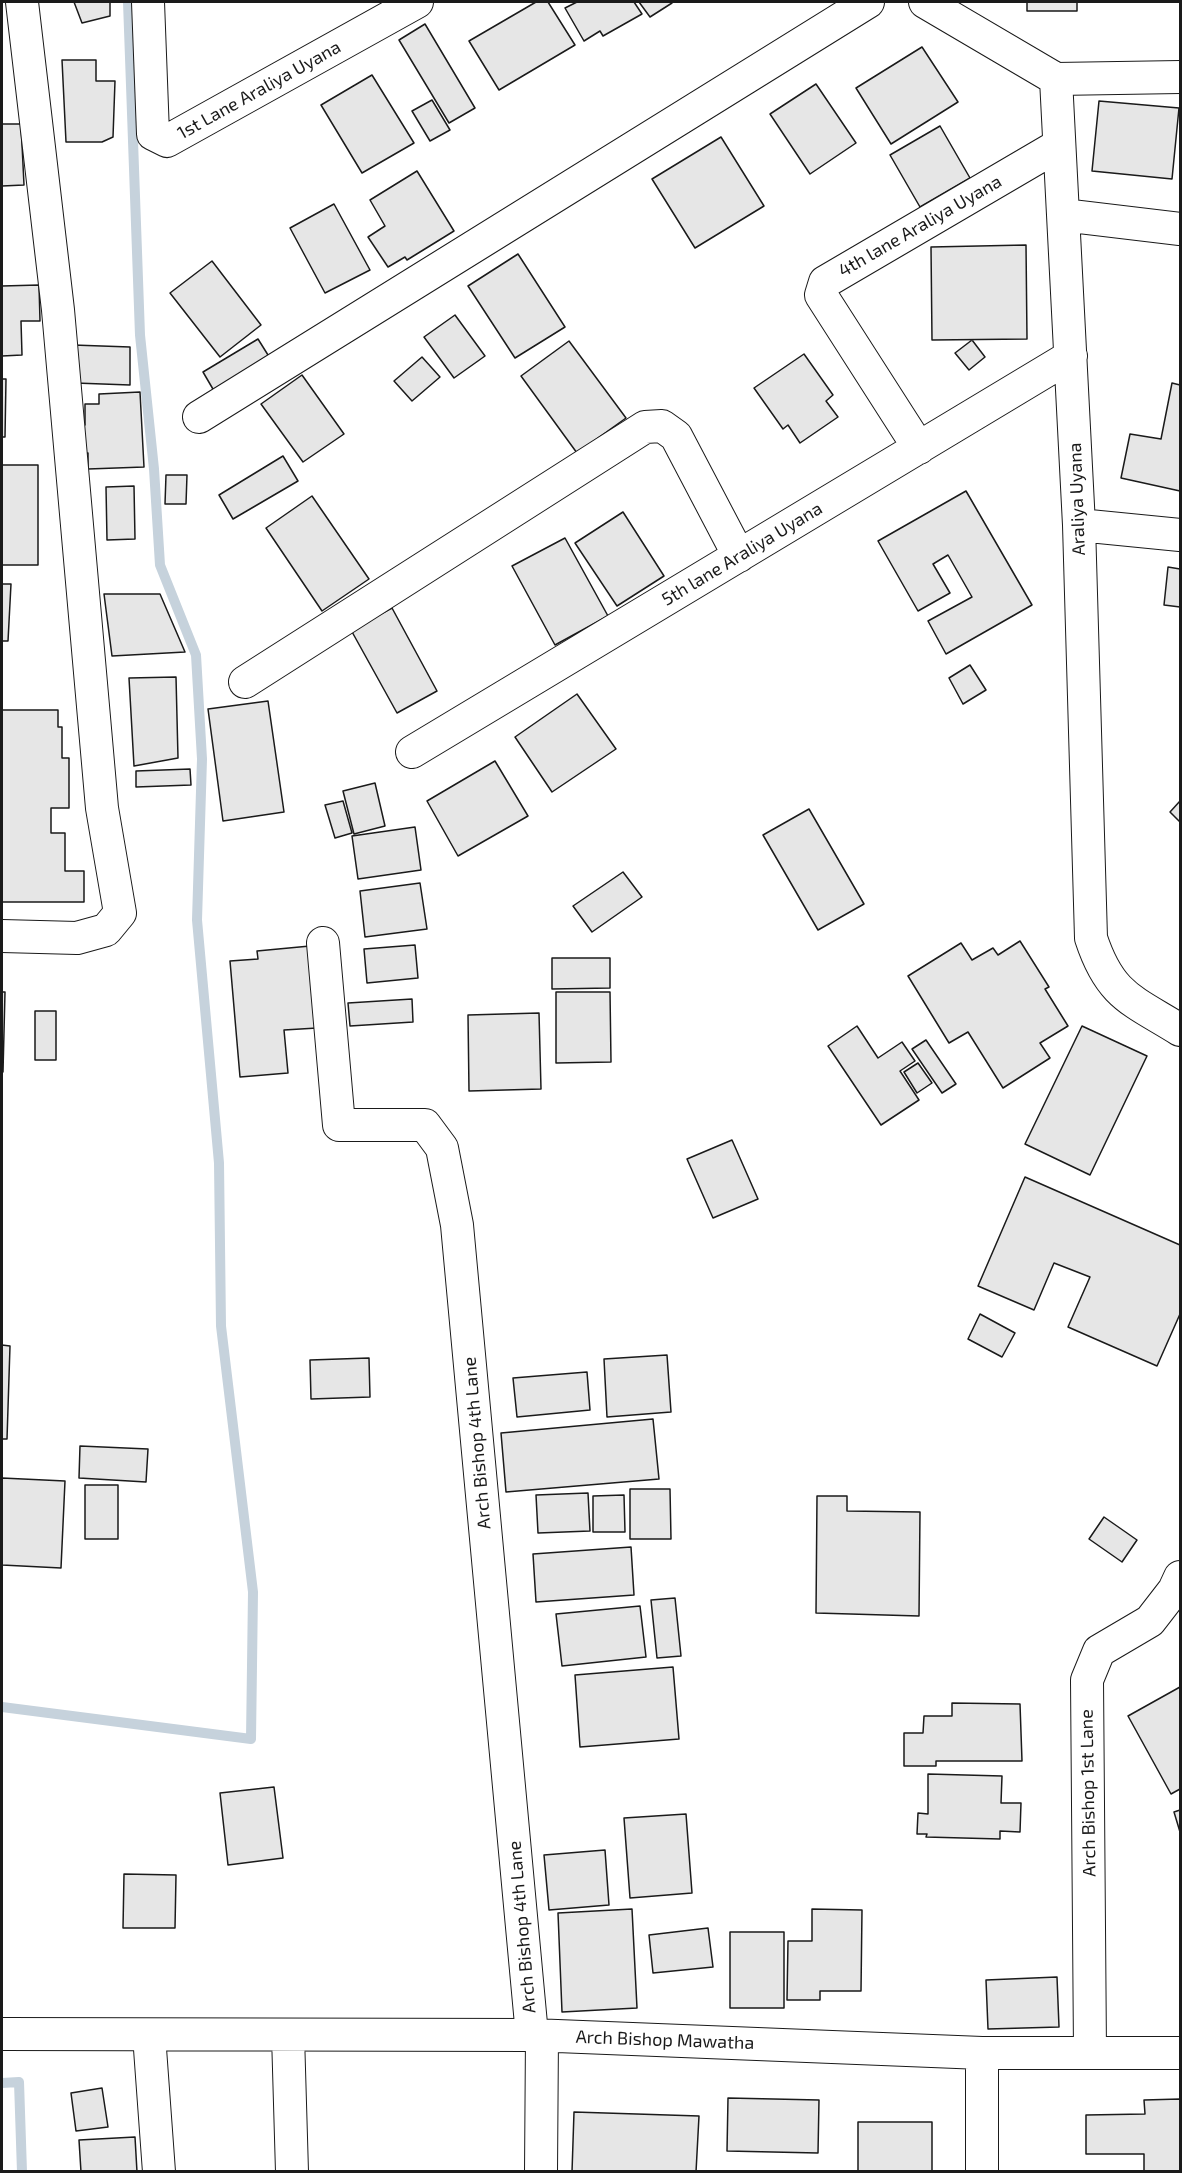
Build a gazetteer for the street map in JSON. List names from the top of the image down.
{
  "streets": {
    "street": [
      "1st Lane Araliya Uyana",
      "4th lane Araliya Uyana",
      "Araliya Uyana",
      "5th lane Araliya Uyana",
      "Arch Bishop 4th Lane",
      "Arch Bishop 1st Lane",
      "Arch Bishop Mawatha"
    ]
  },
  "crossings": [
    ["4th lane Araliya Uyana", "Araliya Uyana"],
    ["4th lane Araliya Uyana", "5th lane Araliya Uyana"],
    ["Araliya Uyana", "5th lane Araliya Uyana"],
    ["Arch Bishop 4th Lane", "Arch Bishop Mawatha"],
    ["Arch Bishop 1st Lane", "Arch Bishop Mawatha"]
  ]
}
